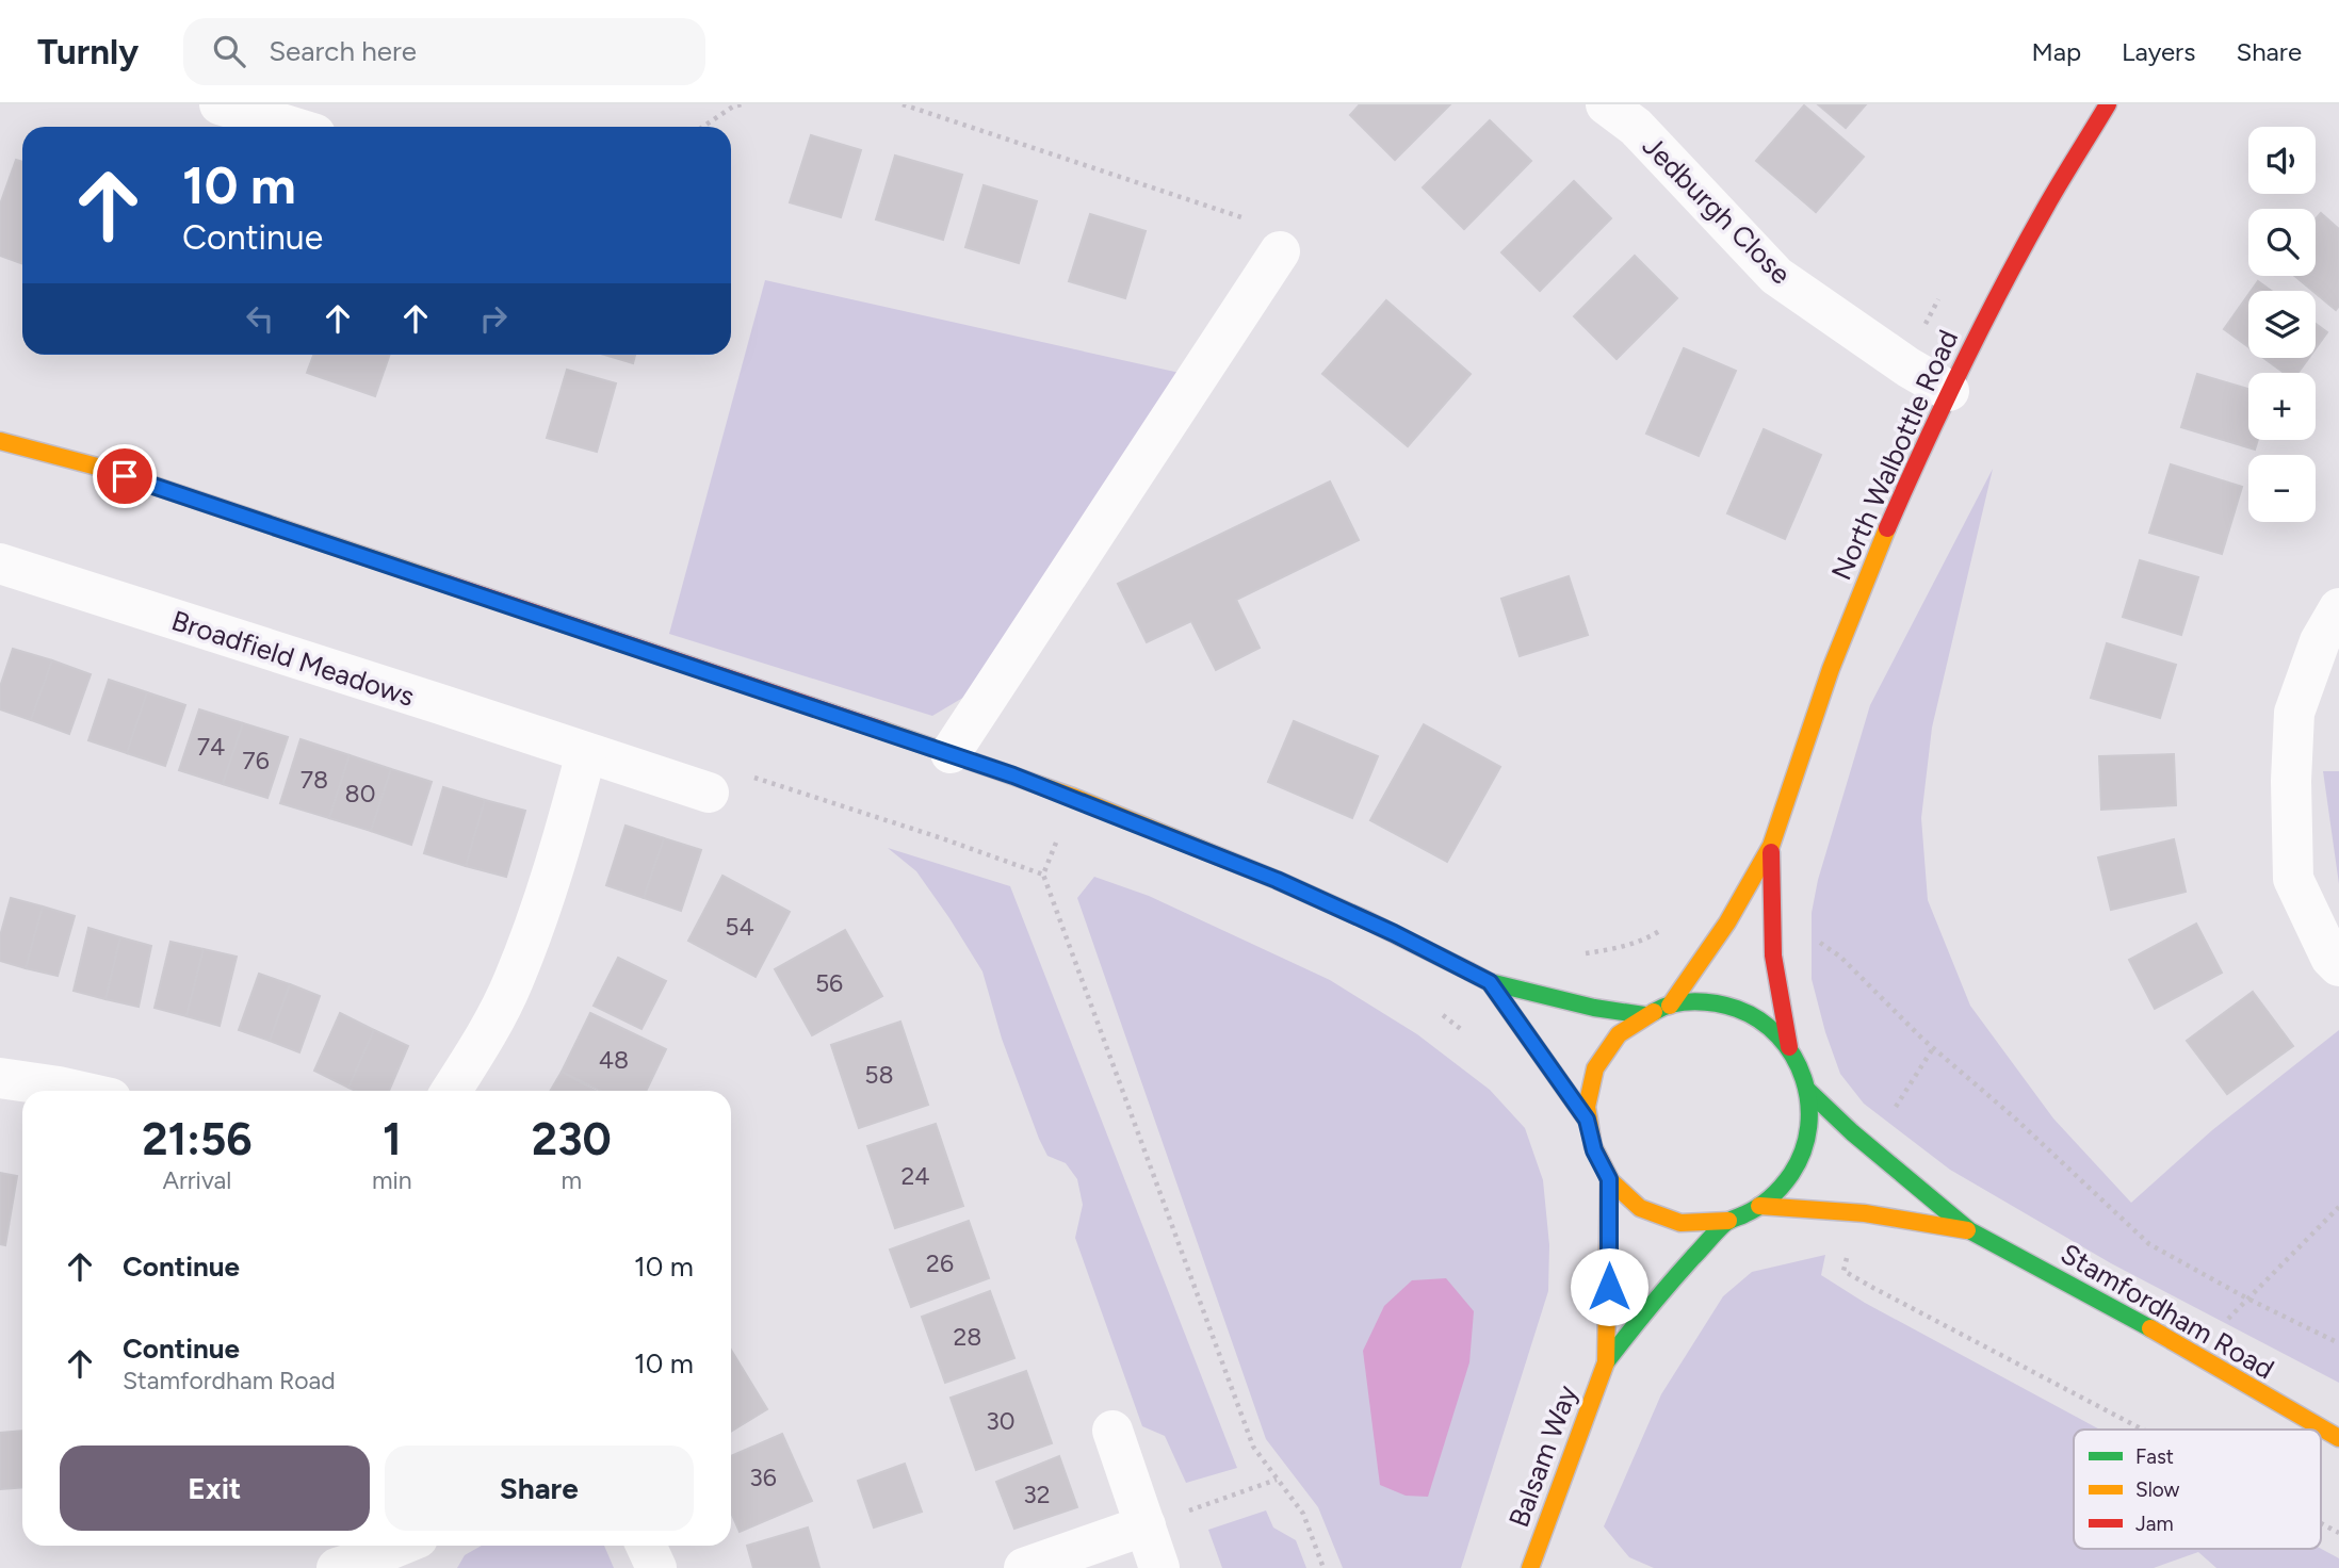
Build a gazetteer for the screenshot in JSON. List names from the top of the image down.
{
  "streets": {
    "main road": ["North Walbottle Road", "Stamfordham Road", "Balsam Way"],
    "street": ["Jedburgh Close", "Broadfield Meadows"]
  },
  "crossings": [
    ["Jedburgh Close", "North Walbottle Road"],
    ["North Walbottle Road", "Stamfordham Road"],
    ["North Walbottle Road", "Balsam Way"],
    ["Stamfordham Road", "Balsam Way"]
  ],
  "house_numbers": [
    "74",
    "76",
    "78",
    "80",
    "54",
    "56",
    "48",
    "58",
    "24",
    "26",
    "28",
    "30",
    "36",
    "32"
  ],
  "legend": ["Fast", "Slow", "Jam"],
  "page": {
    "header": "Turnly",
    "search": "Search here",
    "nav": ["Map", "Layers", "Share"],
    "map_buttons": ["+", "−"],
    "turn": ["10 m", "Continue"],
    "eta": [
      "21:56",
      "Arrival",
      "1",
      "min",
      "230",
      "m"
    ],
    "list": [
      {
        "name": "Continue",
        "value": "10 m"
      },
      {
        "name": "Continue",
        "note": "Stamfordham Road",
        "value": "10 m"
      }
    ],
    "buttons": ["Exit", "Share"]
  }
}
